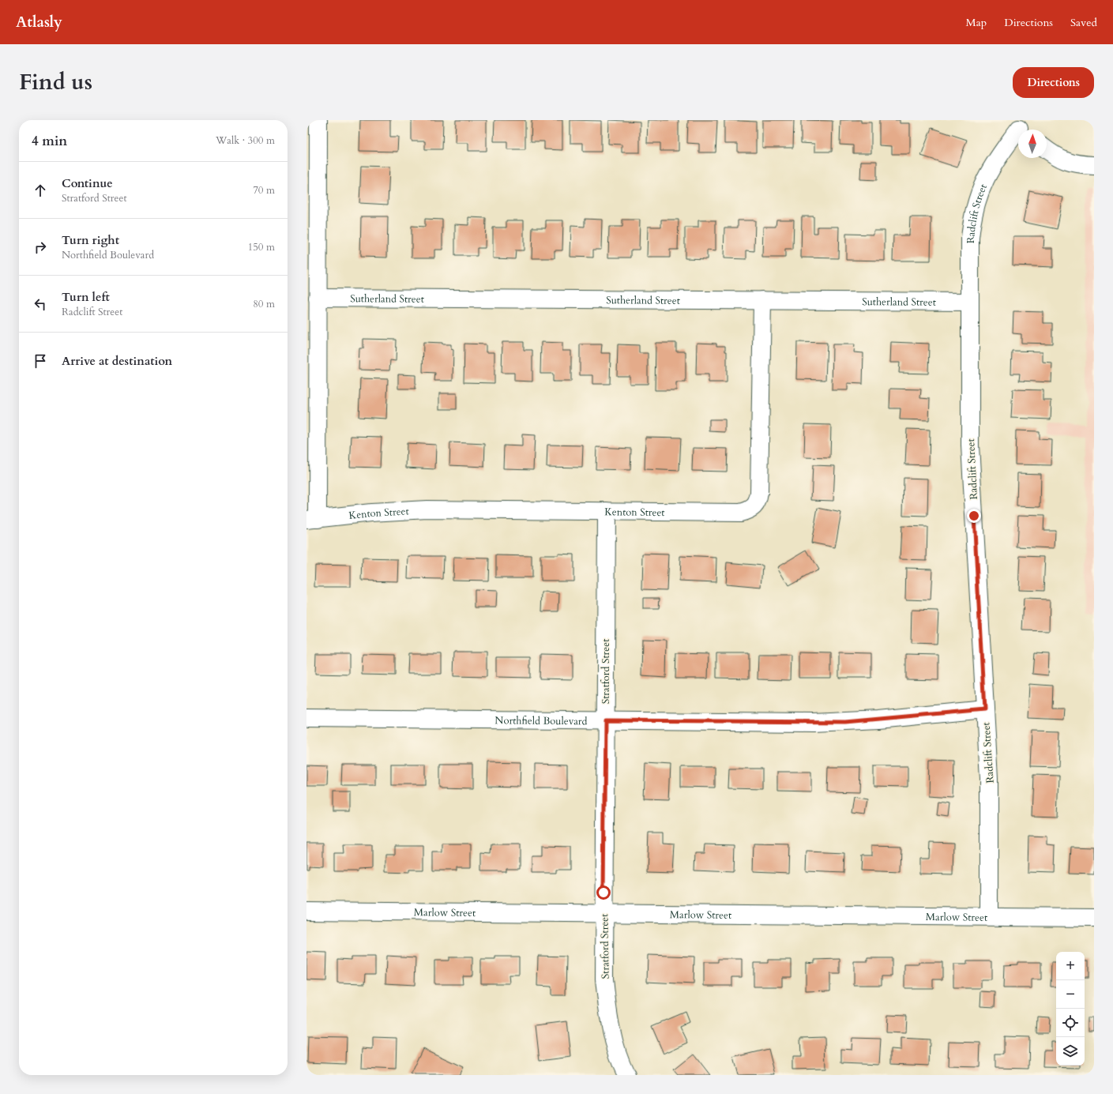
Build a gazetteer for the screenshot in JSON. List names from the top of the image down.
{
  "streets": {
    "street": [
      "Radclift Street",
      "Sutherland Street",
      "Kenton Street",
      "Stratford Street",
      "Northfield Boulevard",
      "Marlow Street"
    ]
  },
  "crossings": [
    ["Radclift Street", "Sutherland Street"],
    ["Radclift Street", "Northfield Boulevard"],
    ["Radclift Street", "Marlow Street"],
    ["Sutherland Street", "Kenton Street"],
    ["Kenton Street", "Stratford Street"],
    ["Stratford Street", "Northfield Boulevard"],
    ["Stratford Street", "Marlow Street"]
  ],
  "north": "top",
  "page": {
    "header": "Atlasly",
    "nav": ["Map", "Directions", "Saved"],
    "title": "Find us",
    "buttons": "Directions",
    "heading": ["4 min", "Walk · 300 m"],
    "list": [
      ["Continue", "Stratford Street", "70 m"],
      ["Turn right", "Northfield Boulevard", "150 m"],
      ["Turn left", "Radclift Street", "80 m"],
      "Arrive at destination"
    ],
    "map_buttons": ["+", "−"]
  }
}
